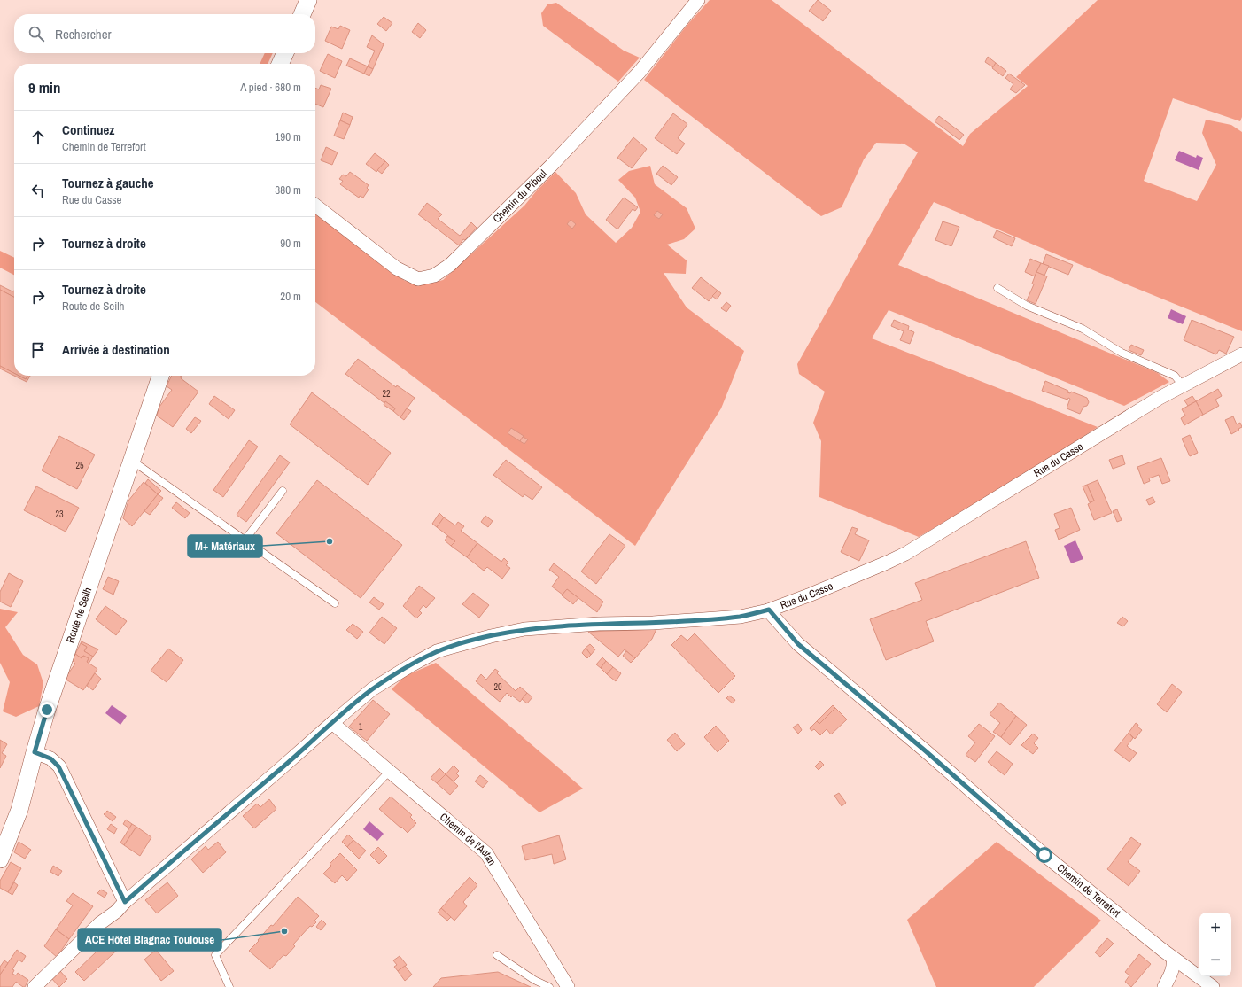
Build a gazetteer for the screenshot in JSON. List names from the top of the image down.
{
  "streets": {
    "street": [
      "Chemin du Piboul",
      "Rue du Casse",
      "Route de Seilh",
      "Chemin de l'Autan",
      "Chemin de Terrefort"
    ]
  },
  "crossings": [
    ["Rue du Casse", "Chemin de l'Autan"],
    ["Rue du Casse", "Chemin de Terrefort"]
  ],
  "places": ["M+ Matériaux", "ACE Hôtel Blagnac Toulouse"],
  "house_numbers": [
    "22",
    "25",
    "23",
    "20",
    "1"
  ],
  "page": {
    "search": "Rechercher",
    "heading": ["9 min", "À pied · 680 m"],
    "list": [
      ["Continuez", "Chemin de Terrefort", "190 m"],
      ["Tournez à gauche", "Rue du Casse", "380 m"],
      ["Tournez à droite", "90 m"],
      ["Tournez à droite", "Route de Seilh", "20 m"],
      "Arrivée à destination"
    ],
    "map_buttons": ["+", "−"]
  }
}
